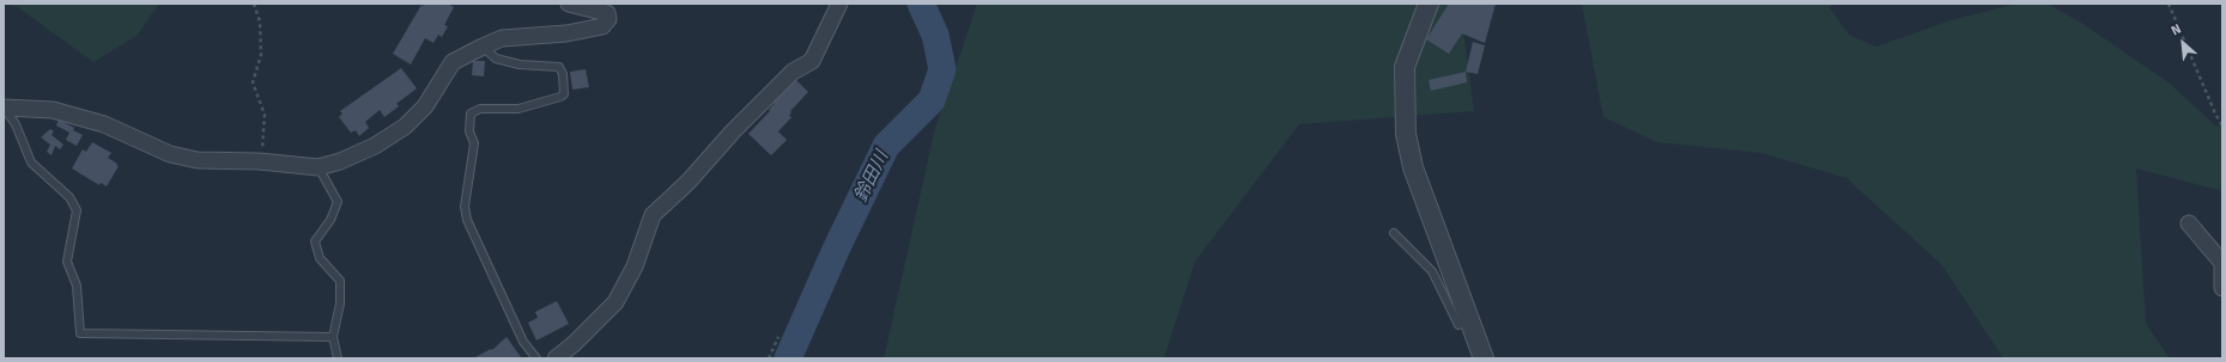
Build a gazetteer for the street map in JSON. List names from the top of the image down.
{
  "water": ["鈴田川"],
  "north": "top left"
}
